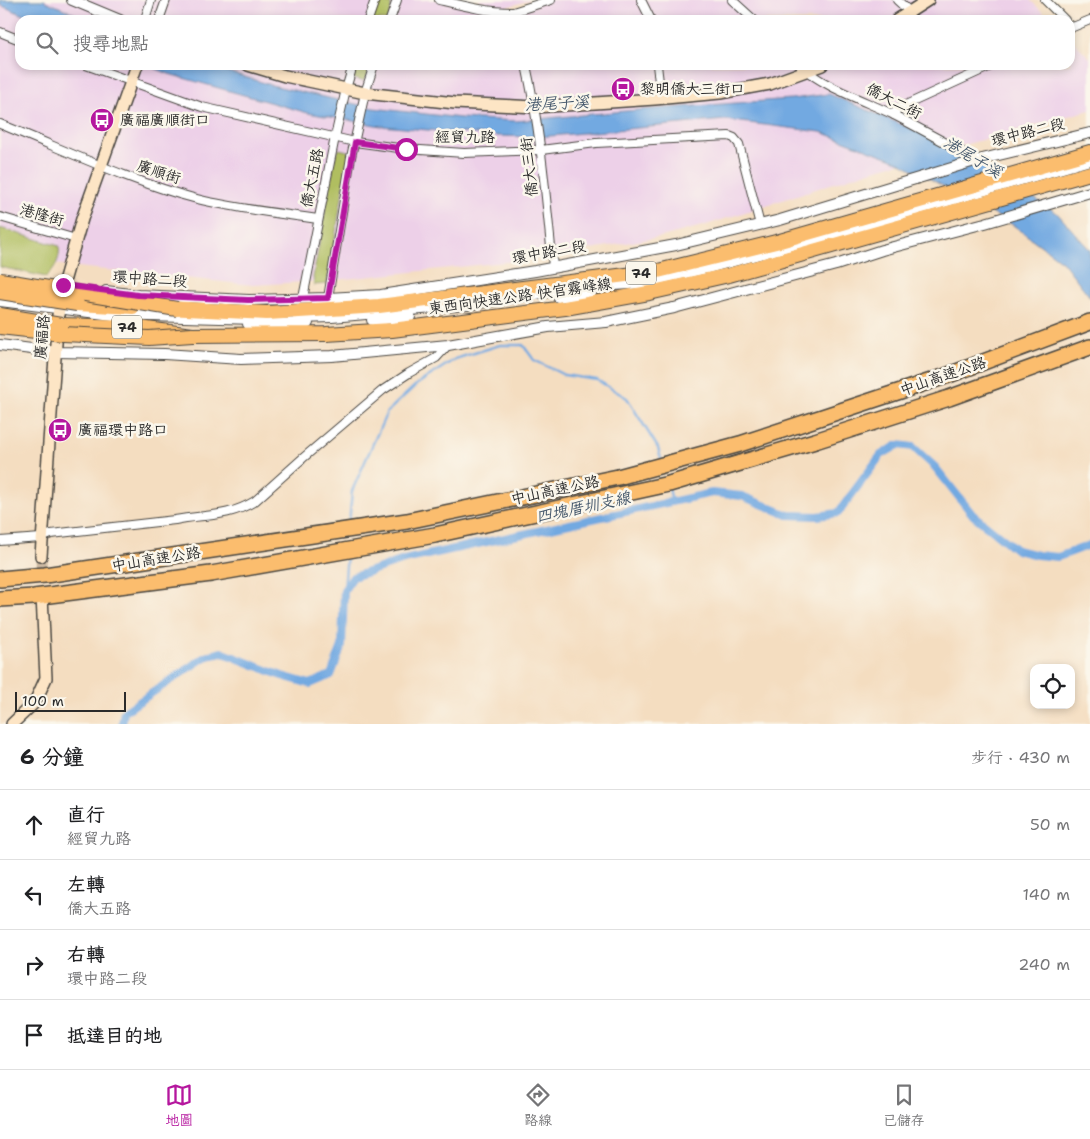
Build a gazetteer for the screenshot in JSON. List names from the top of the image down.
{
  "streets": {
    "highway": ["74", "東西向快速公路 快官霧峰線", "中山高速公路"],
    "main road": ["廣福路"],
    "street": [
      "僑大二街",
      "環中路二段",
      "經貿九路",
      "僑大三街",
      "廣順街",
      "僑大五路",
      "港隆街"
    ]
  },
  "crossings": [
    ["僑大二街", "環中路二段"],
    ["環中路二段", "經貿九路"],
    ["環中路二段", "僑大三街"],
    ["環中路二段", "僑大五路"],
    ["環中路二段", "廣福路"],
    ["經貿九路", "僑大三街"],
    ["經貿九路", "僑大五路"],
    ["經貿九路", "廣福路"],
    ["廣順街", "僑大五路"],
    ["廣順街", "廣福路"],
    ["港隆街", "廣福路"]
  ],
  "water": ["港尾子溪", "四塊厝圳支線"],
  "places": {
    "bus stop": ["黎明僑大三街口", "廣福廣順街口", "廣福環中路口"]
  },
  "scale_bar": "100 m",
  "page": {
    "search": "搜尋地點",
    "scale": "100 m",
    "heading": ["6 分鐘", "步行 · 430 m"],
    "list": [
      ["直行", "經貿九路", "50 m"],
      ["左轉", "僑大五路", "140 m"],
      ["右轉", "環中路二段", "240 m"],
      "抵達目的地"
    ],
    "nav": ["地圖", "路線", "已儲存"]
  }
}
